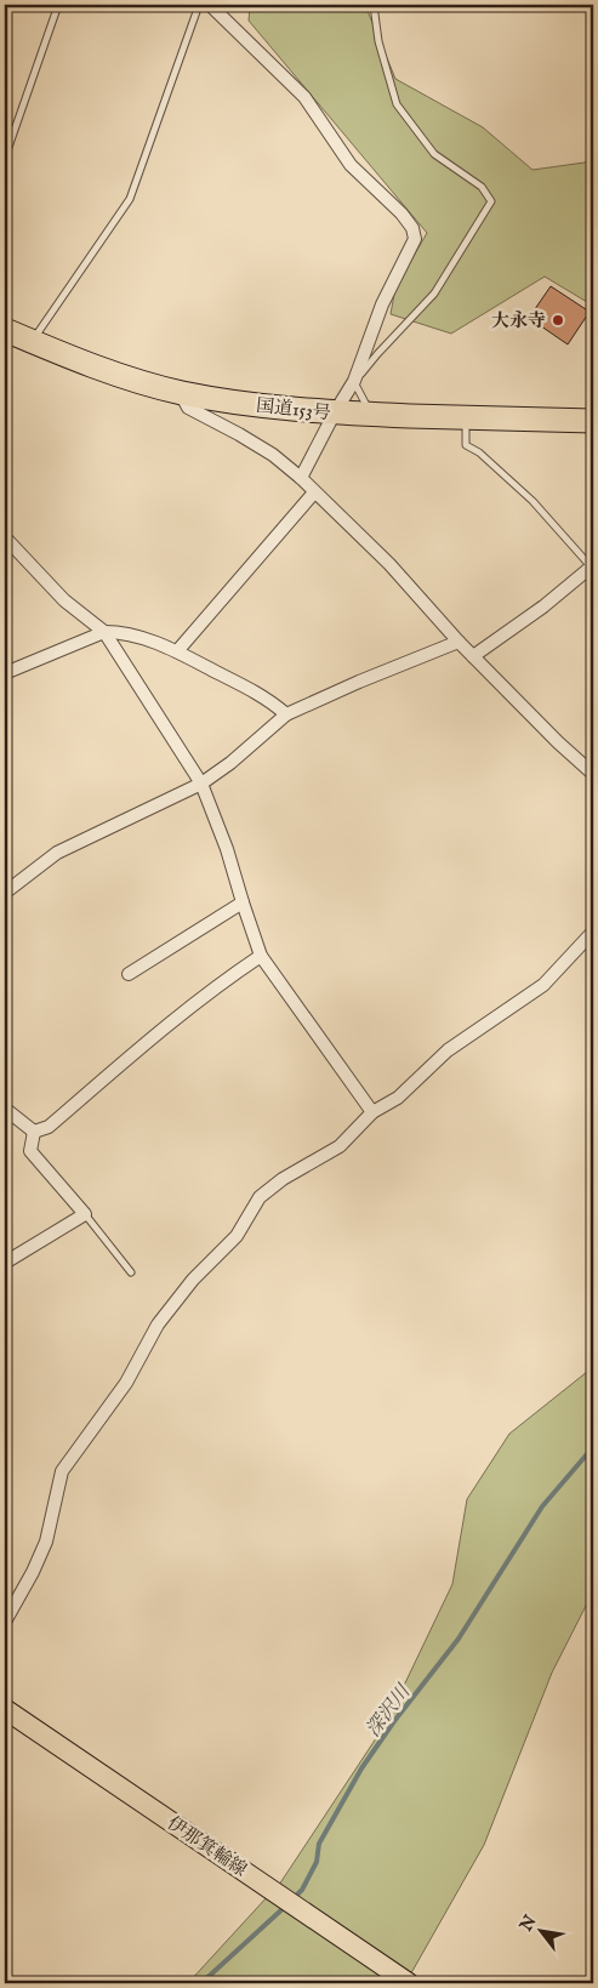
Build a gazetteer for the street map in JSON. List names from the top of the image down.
{
  "streets": {
    "highway": ["国道153号"],
    "main road": ["伊那箕輪線"]
  },
  "water": ["深沢川"],
  "places": ["大永寺"],
  "north": "top left"
}
